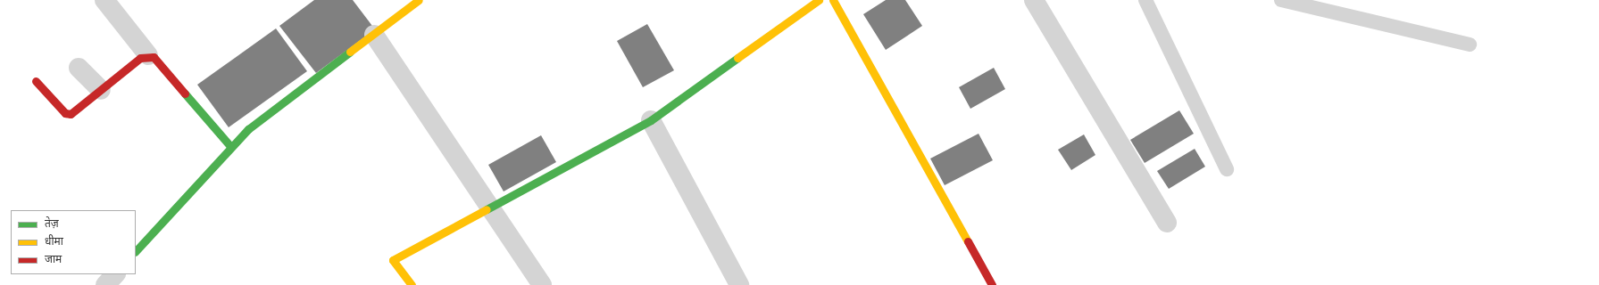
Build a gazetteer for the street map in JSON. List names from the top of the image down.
{
  "legend": ["तेज़", "धीमा", "जाम"]
}
